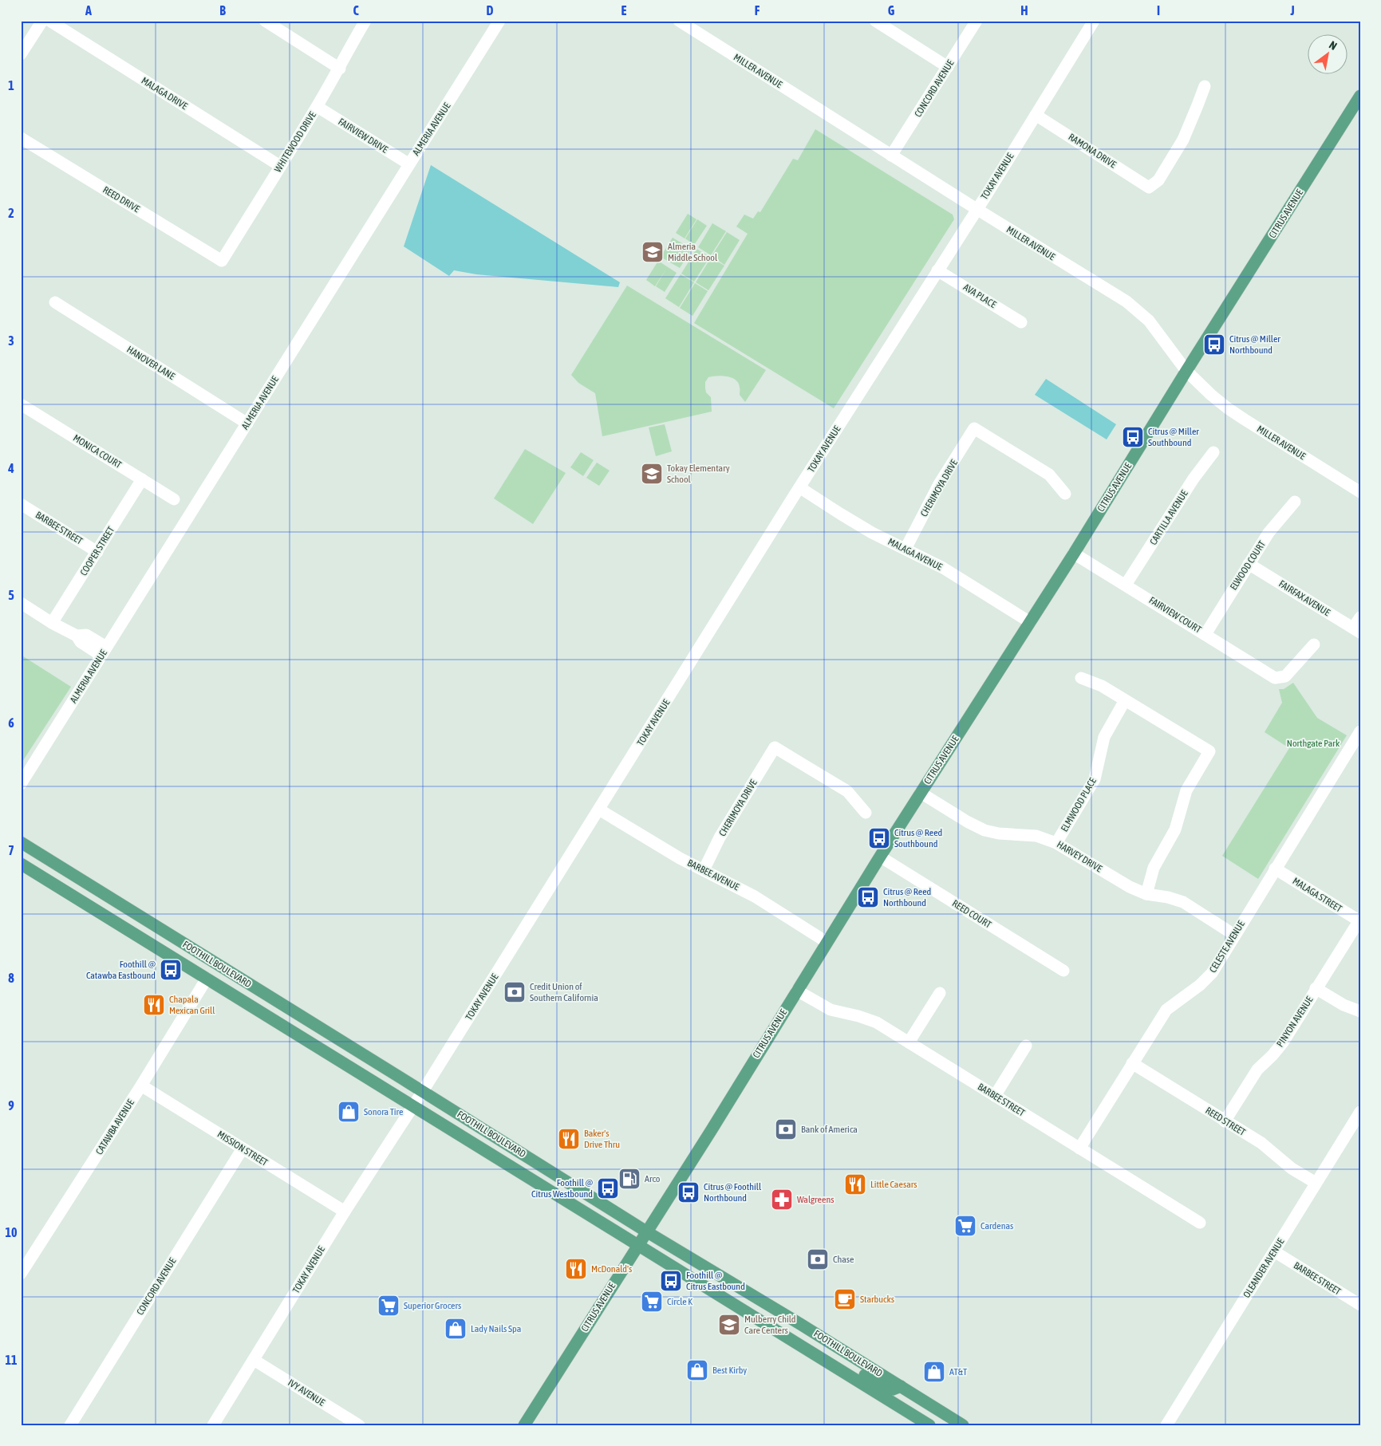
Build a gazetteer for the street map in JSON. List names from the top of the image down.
{
  "streets": {
    "main road": ["CITRUS AVENUE", "FOOTHILL BOULEVARD"],
    "street": [
      "MILLER AVENUE",
      "CONCORD AVENUE",
      "MALAGA DRIVE",
      "ALMERIA AVENUE",
      "FAIRVIEW DRIVE",
      "WHITEWOOD DRIVE",
      "RAMONA DRIVE",
      "TOKAY AVENUE",
      "REED DRIVE",
      "AVA PLACE",
      "HANOVER LANE",
      "MONICA COURT",
      "CHERIMOYA DRIVE",
      "CARTILLA AVENUE",
      "BARBEE STREET",
      "COOPER STREET",
      "MALAGA AVENUE",
      "ELWOOD COURT",
      "FAIRFAX AVENUE",
      "FAIRVIEW COURT",
      "ELMWOOD PLACE",
      "HARVEY DRIVE",
      "BARBEE AVENUE",
      "MALAGA STREET",
      "REED COURT",
      "CELESTE AVENUE",
      "PINYON AVENUE",
      "REED STREET",
      "CATAWBA AVENUE",
      "MISSION STREET",
      "OLEANDER AVENUE",
      "IVY AVENUE"
    ]
  },
  "crossings": [
    ["MILLER AVENUE", "CONCORD AVENUE"],
    ["MILLER AVENUE", "TOKAY AVENUE"],
    ["MILLER AVENUE", "CITRUS AVENUE"],
    ["CONCORD AVENUE", "MISSION STREET"],
    ["MALAGA DRIVE", "WHITEWOOD DRIVE"],
    ["ALMERIA AVENUE", "FAIRVIEW DRIVE"],
    ["ALMERIA AVENUE", "HANOVER LANE"],
    ["FAIRVIEW DRIVE", "WHITEWOOD DRIVE"],
    ["WHITEWOOD DRIVE", "REED DRIVE"],
    ["RAMONA DRIVE", "TOKAY AVENUE"],
    ["TOKAY AVENUE", "AVA PLACE"],
    ["TOKAY AVENUE", "MALAGA AVENUE"],
    ["TOKAY AVENUE", "BARBEE AVENUE"],
    ["TOKAY AVENUE", "FOOTHILL BOULEVARD"],
    ["TOKAY AVENUE", "MISSION STREET"],
    ["TOKAY AVENUE", "IVY AVENUE"],
    ["CITRUS AVENUE", "BARBEE STREET"],
    ["CITRUS AVENUE", "MALAGA AVENUE"],
    ["CITRUS AVENUE", "FAIRVIEW COURT"],
    ["CITRUS AVENUE", "HARVEY DRIVE"],
    ["CITRUS AVENUE", "BARBEE AVENUE"],
    ["CITRUS AVENUE", "REED COURT"],
    ["CITRUS AVENUE", "FOOTHILL BOULEVARD"],
    ["MONICA COURT", "COOPER STREET"],
    ["CHERIMOYA DRIVE", "MALAGA AVENUE"],
    ["CHERIMOYA DRIVE", "BARBEE AVENUE"],
    ["CARTILLA AVENUE", "FAIRVIEW COURT"],
    ["BARBEE STREET", "COOPER STREET"],
    ["BARBEE STREET", "CELESTE AVENUE"],
    ["BARBEE STREET", "OLEANDER AVENUE"],
    ["ELWOOD COURT", "FAIRFAX AVENUE"],
    ["ELWOOD COURT", "FAIRVIEW COURT"],
    ["ELMWOOD PLACE", "HARVEY DRIVE"],
    ["HARVEY DRIVE", "CELESTE AVENUE"],
    ["MALAGA STREET", "CELESTE AVENUE"],
    ["MALAGA STREET", "PINYON AVENUE"],
    ["CELESTE AVENUE", "REED STREET"],
    ["FOOTHILL BOULEVARD", "CATAWBA AVENUE"],
    ["PINYON AVENUE", "REED STREET"],
    ["REED STREET", "OLEANDER AVENUE"],
    ["CATAWBA AVENUE", "MISSION STREET"]
  ],
  "parks": ["Northgate Park"],
  "places": {
    "school or university": ["Almeria Middle School", "Tokay Elementary School", "Mulberry Child Care Centers"],
    "bus stop": [
      "Citrus @ Miller Northbound",
      "Citrus @ Miller Southbound",
      "Citrus @ Reed Southbound",
      "Citrus @ Reed Northbound",
      "Foothill @ Catawba Eastbound",
      "Foothill @ Citrus Westbound",
      "Citrus @ Foothill Northbound",
      "Foothill @ Citrus Eastbound"
    ],
    "bank": ["Credit Union of Southern California", "Bank of America", "Chase"],
    "restaurant": [
      "Chapala Mexican Grill",
      "Baker's Drive Thru",
      "Little Caesars",
      "McDonald's"
    ],
    "shop": [
      "Sonora Tire",
      "Lady Nails Spa",
      "Best Kirby",
      "AT&T"
    ],
    "fuel station": ["Arco"],
    "pharmacy": ["Walgreens"],
    "supermarket": ["Cardenas", "Circle K", "Superior Grocers"],
    "cafe": ["Starbucks"]
  },
  "north": "top right",
  "grid": {
    "columns": [
      "A",
      "B",
      "C",
      "D",
      "E",
      "F",
      "G",
      "H",
      "I",
      "J"
    ],
    "rows": [
      "1",
      "2",
      "3",
      "4",
      "5",
      "6",
      "7",
      "8",
      "9",
      "10",
      "11"
    ]
  }
}
